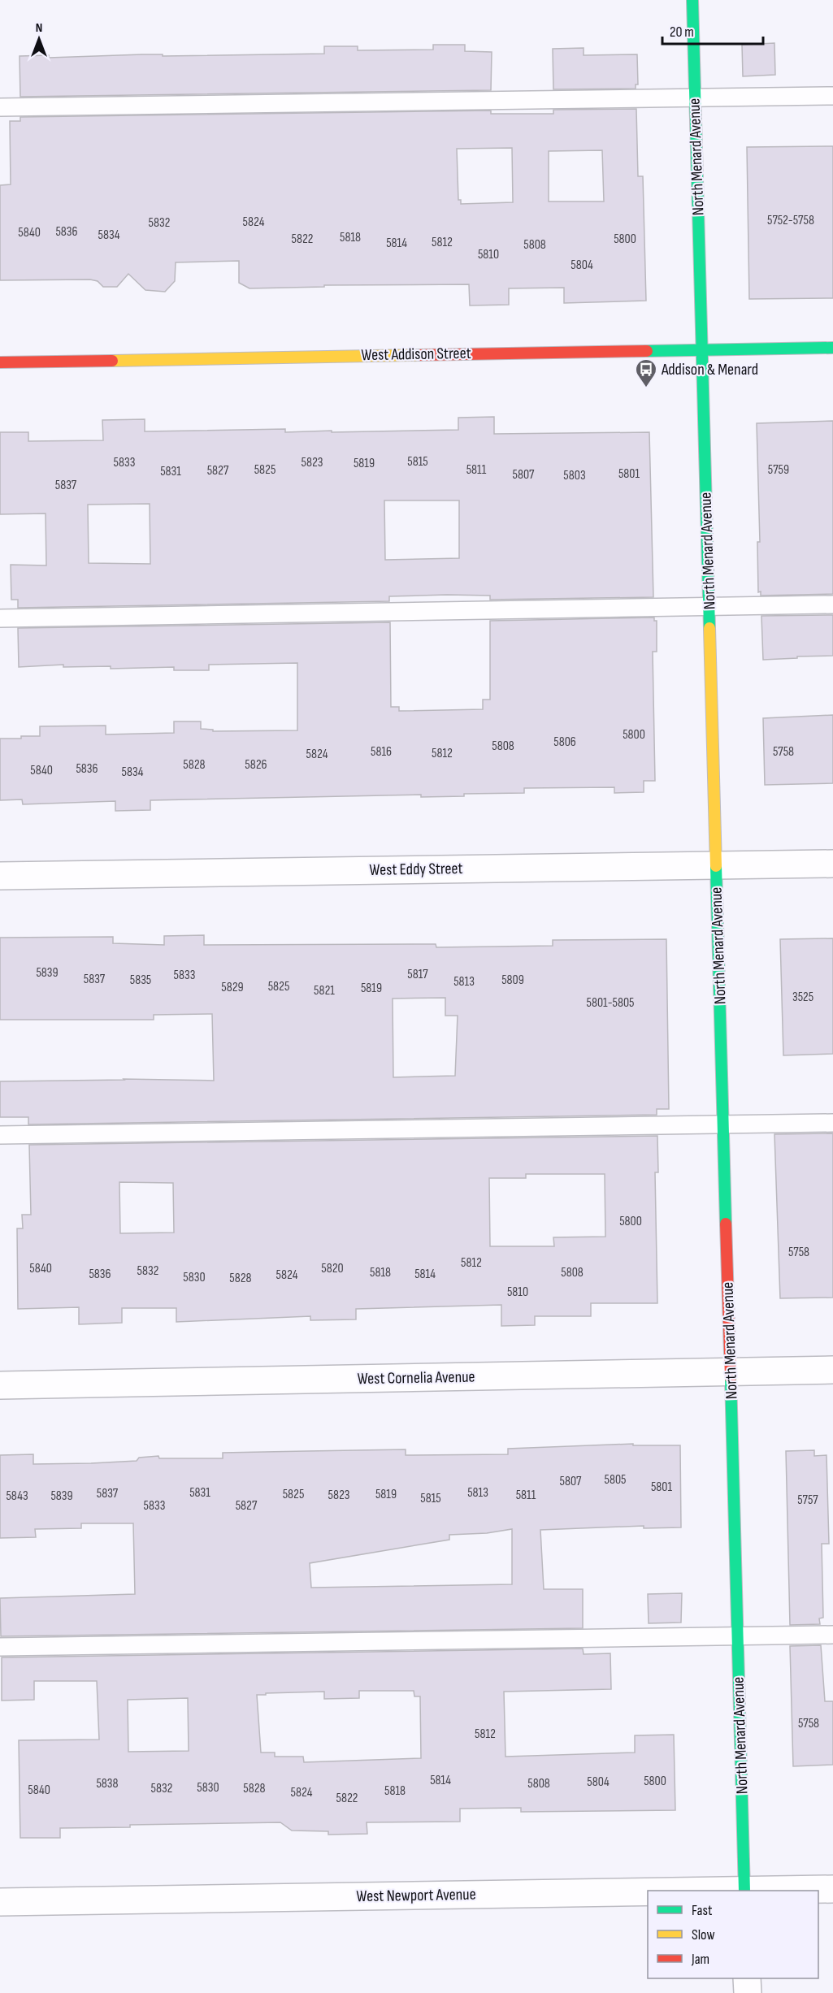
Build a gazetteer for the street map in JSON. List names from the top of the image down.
{
  "streets": {
    "street": [
      "North Menard Avenue",
      "West Addison Street",
      "West Eddy Street",
      "West Cornelia Avenue",
      "West Newport Avenue"
    ]
  },
  "crossings": [
    ["North Menard Avenue", "West Addison Street"],
    ["North Menard Avenue", "West Eddy Street"],
    ["North Menard Avenue", "West Cornelia Avenue"],
    ["North Menard Avenue", "West Newport Avenue"]
  ],
  "places": {
    "bus stop": ["Addison & Menard"]
  },
  "house_numbers": [
    "5752-5758",
    "5824",
    "5832",
    "5836",
    "5840",
    "5834",
    "5818",
    "5822",
    "5800",
    "5812",
    "5814",
    "5808",
    "5810",
    "5804",
    "5815",
    "5833",
    "5823",
    "5819",
    "5825",
    "5811",
    "5759",
    "5827",
    "5831",
    "5801",
    "5807",
    "5803",
    "5837",
    "5800",
    "5806",
    "5808",
    "5816",
    "5758",
    "5812",
    "5824",
    "5828",
    "5826",
    "5836",
    "5840",
    "5834",
    "5839",
    "5817",
    "5833",
    "5837",
    "5835",
    "5809",
    "5813",
    "5825",
    "5829",
    "5819",
    "5821",
    "3525",
    "5801-5805",
    "5800",
    "5758",
    "5812",
    "5840",
    "5820",
    "5832",
    "5818",
    "5808",
    "5836",
    "5814",
    "5824",
    "5830",
    "5828",
    "5810",
    "5805",
    "5807",
    "5801",
    "5831",
    "5813",
    "5837",
    "5825",
    "5819",
    "5823",
    "5811",
    "5843",
    "5839",
    "5815",
    "5757",
    "5833",
    "5827",
    "5758",
    "5812",
    "5814",
    "5800",
    "5804",
    "5838",
    "5808",
    "5830",
    "5832",
    "5828",
    "5840",
    "5818",
    "5824",
    "5822"
  ],
  "legend": ["Fast", "Slow", "Jam"],
  "scale_bar": "20 m",
  "north": "top"
}
